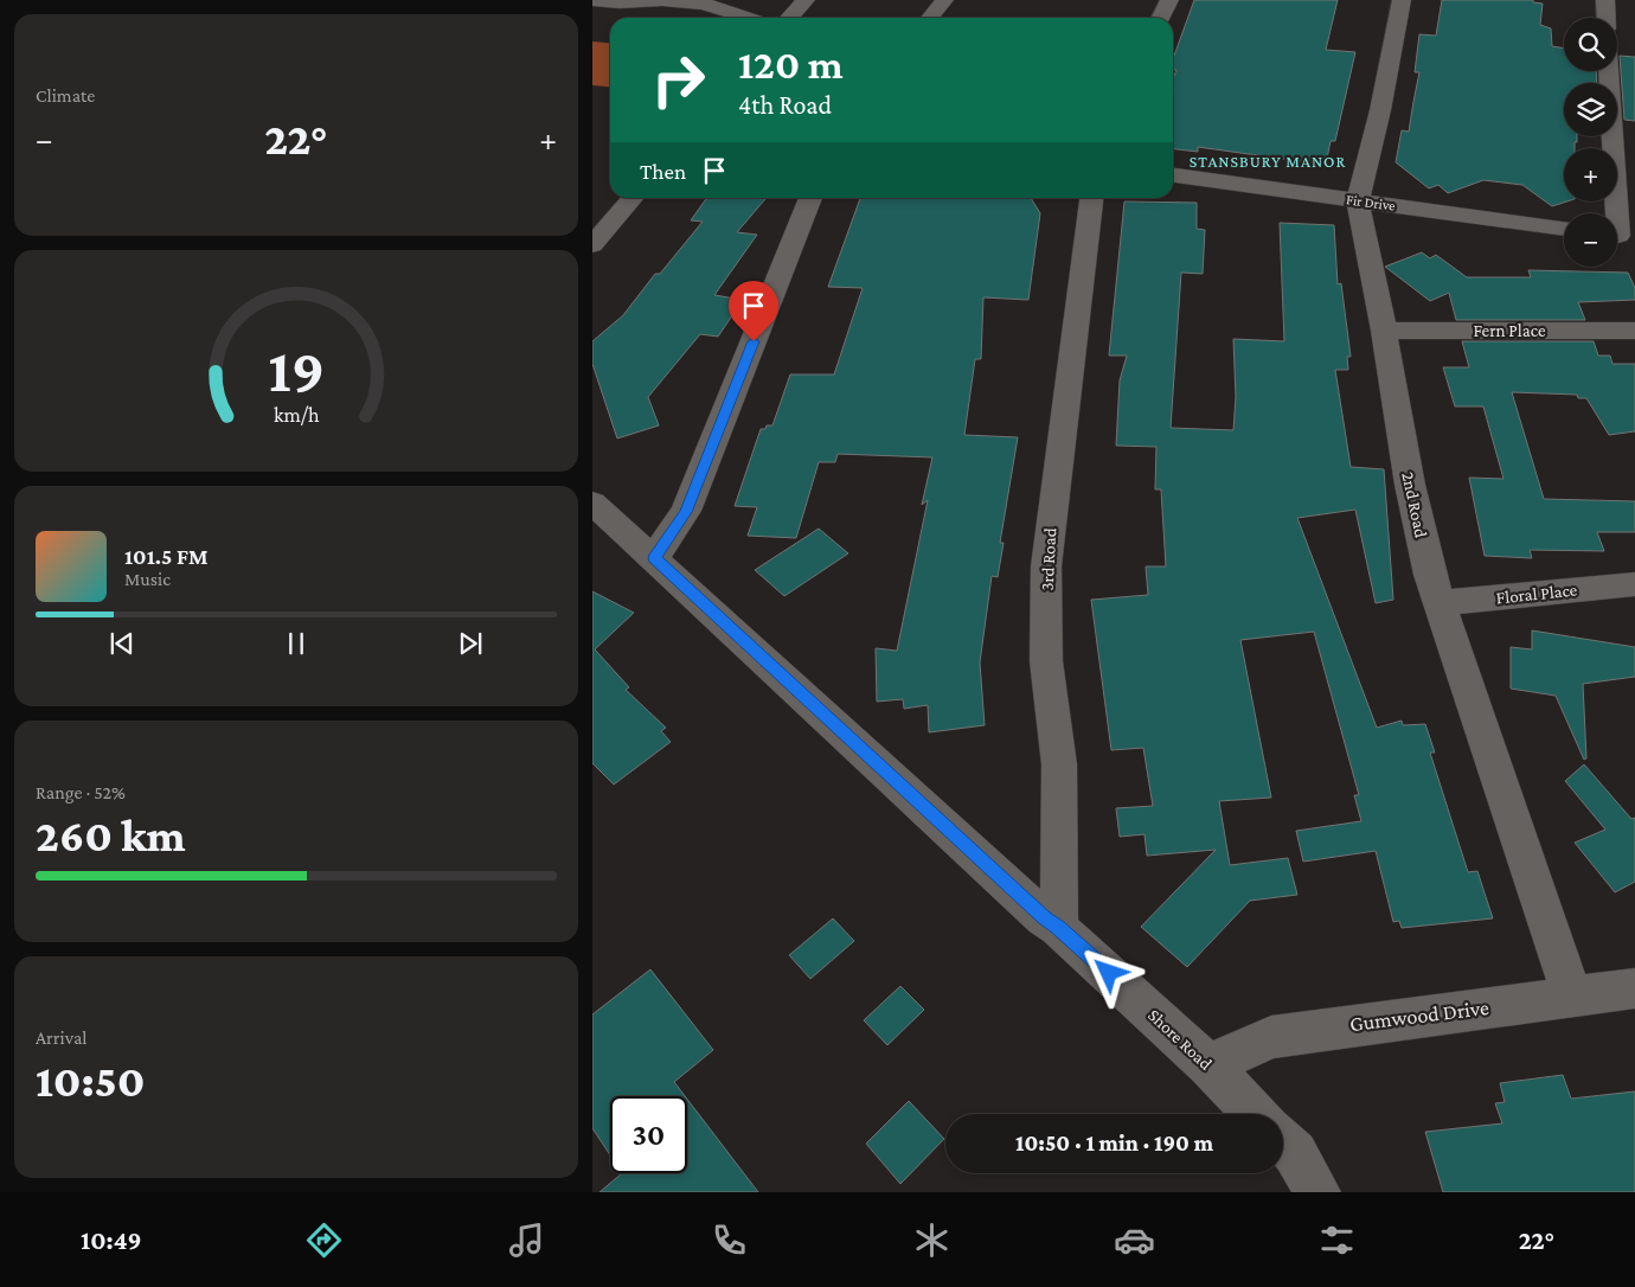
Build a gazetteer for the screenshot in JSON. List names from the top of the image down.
{
  "streets": {
    "street": [
      "Fir Drive",
      "Fern Place",
      "2nd Road",
      "3rd Road",
      "Floral Place",
      "Gumwood Drive",
      "Shore Road"
    ]
  },
  "crossings": [
    ["Fir Drive", "2nd Road"],
    ["Fern Place", "2nd Road"],
    ["2nd Road", "Floral Place"],
    ["2nd Road", "Gumwood Drive"],
    ["3rd Road", "Shore Road"],
    ["Gumwood Drive", "Shore Road"]
  ],
  "districts": ["STANSBURY MANOR"],
  "page": {
    "tile": [
      "Climate",
      ["Range · 52%", "260 km"],
      ["Arrival", "10:50"]
    ],
    "map_buttons": ["+", "−"],
    "turn": ["120 m", "4th Road"],
    "heat": ["−", "22°", "+"],
    "then": "Then",
    "song": ["101.5 FM", "Music"],
    "limit": "30",
    "trip": "10:50 · 1 min · 190 m",
    "tabs": ["10:49", "22°"],
    "gauge": ["19", "km/h"]
  }
}
